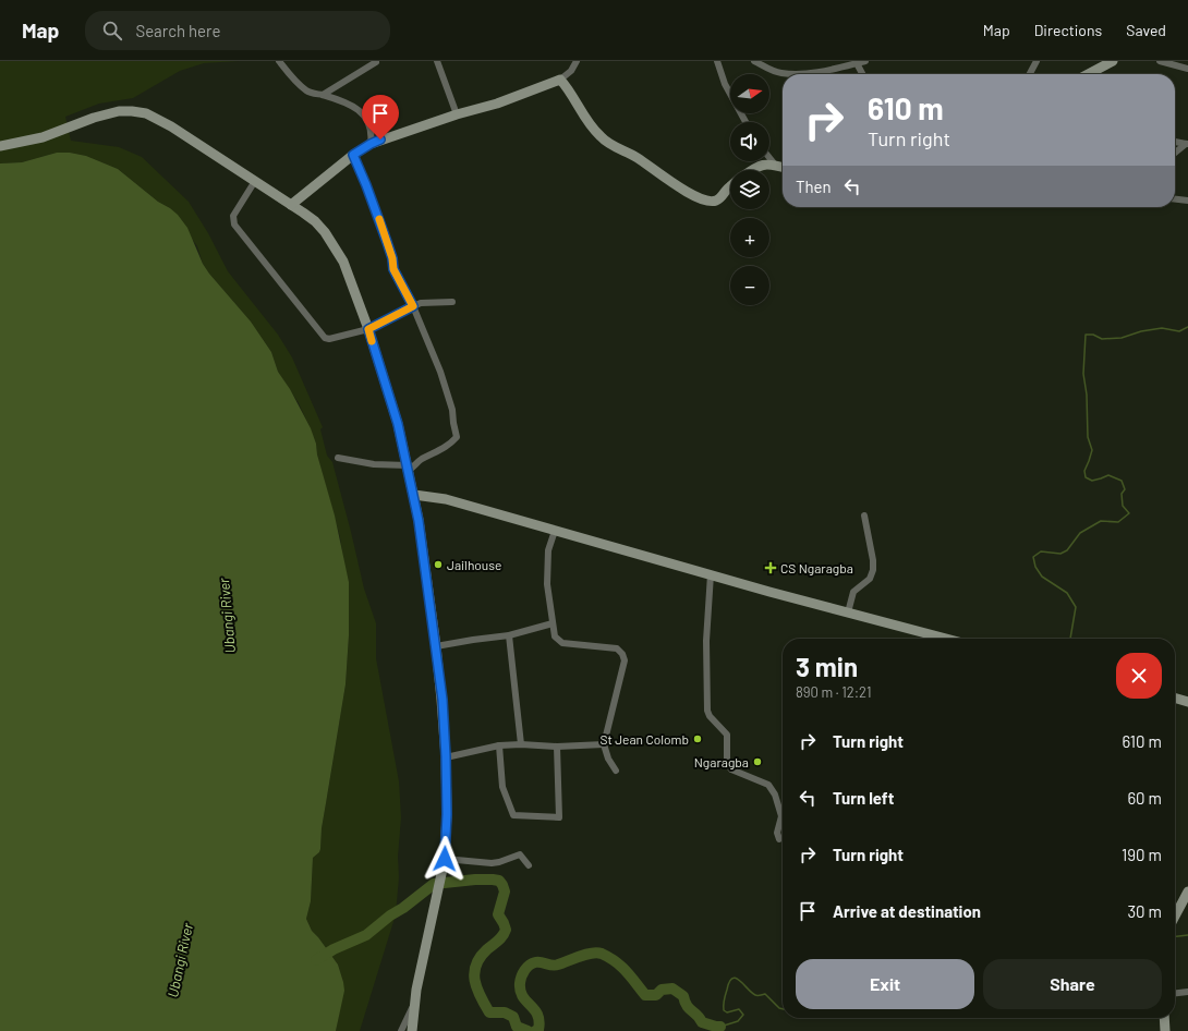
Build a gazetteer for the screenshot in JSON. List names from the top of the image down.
{
  "water": ["Ubangi River"],
  "places": {
    "other": ["Jailhouse", "St Jean Colomb", "Ngaragba"],
    "health": ["CS Ngaragba"]
  },
  "north": "right",
  "page": {
    "header": "Map",
    "search": "Search here",
    "nav": ["Map", "Directions", "Saved"],
    "map_buttons": ["+", "−"],
    "turn": ["610 m", "Turn right"],
    "then": "Then",
    "heading": ["3 min", "890 m · 12:21"],
    "list": [
      {
        "name": "Turn right",
        "value": "610 m"
      },
      {
        "name": "Turn left",
        "value": "60 m"
      },
      {
        "name": "Turn right",
        "value": "190 m"
      },
      {
        "name": "Arrive at destination",
        "value": "30 m"
      }
    ],
    "buttons": ["Exit", "Share"]
  }
}
